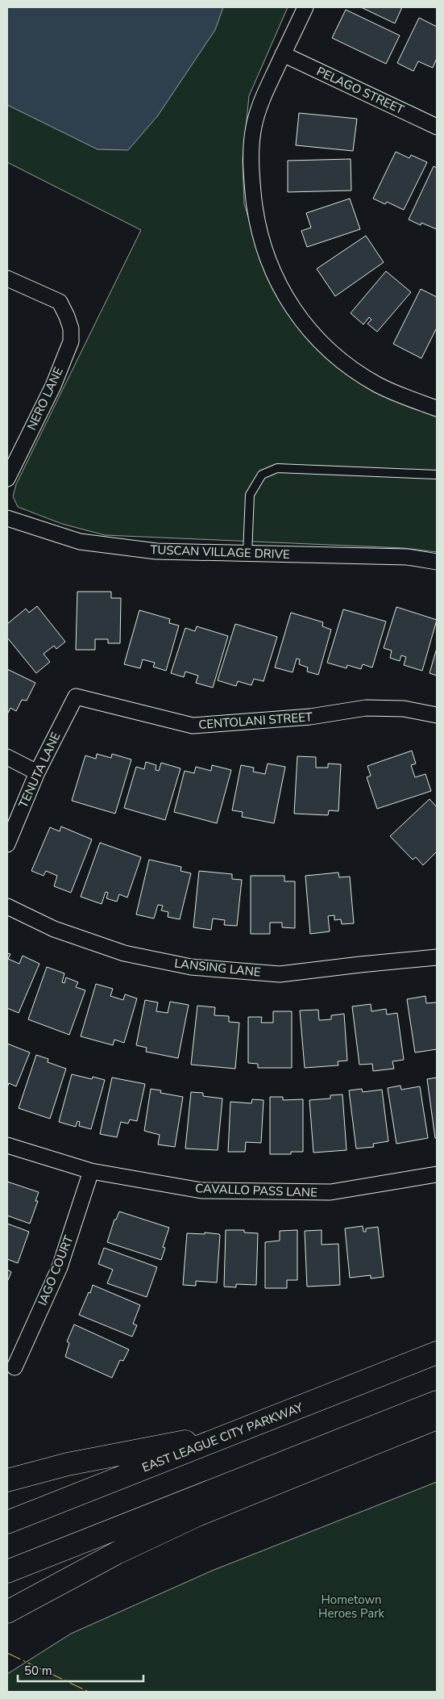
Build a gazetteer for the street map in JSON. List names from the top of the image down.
{
  "streets": {
    "main road": ["EAST LEAGUE CITY PARKWAY"],
    "street": [
      "PELAGO STREET",
      "NERO LANE",
      "TUSCAN VILLAGE DRIVE",
      "CENTOLANI STREET",
      "TENUTA LANE",
      "LANSING LANE",
      "CAVALLO PASS LANE",
      "IAGO COURT"
    ]
  },
  "crossings": [
    ["CENTOLANI STREET", "TENUTA LANE"],
    ["CAVALLO PASS LANE", "IAGO COURT"]
  ],
  "parks": ["Hometown Heroes Park"],
  "scale_bar": "50 m"
}
